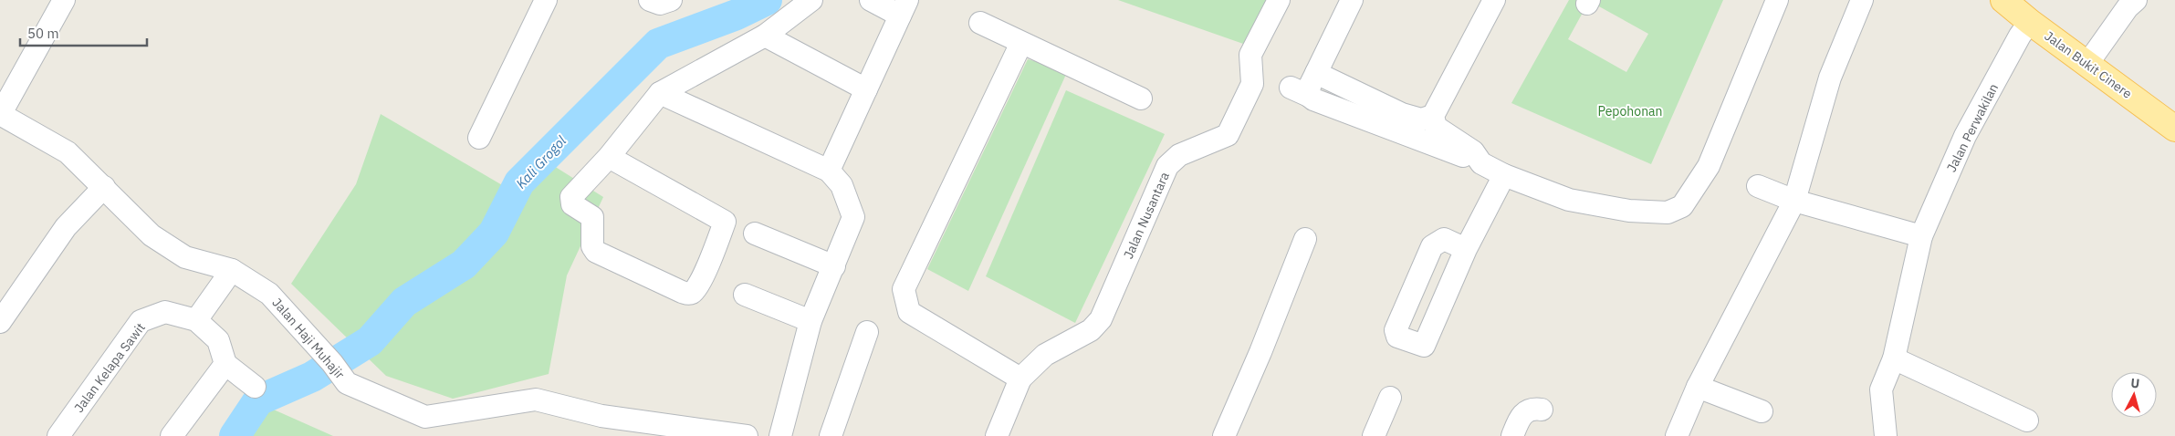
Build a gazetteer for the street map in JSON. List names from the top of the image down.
{
  "streets": {
    "main road": ["Jalan Bukit Cinere"],
    "street": [
      "Jalan Perwakilan",
      "Jalan Nusantara",
      "Jalan Haji Muhajir",
      "Jalan Kelapa Sawit"
    ]
  },
  "crossings": [
    ["Jalan Bukit Cinere", "Jalan Perwakilan"]
  ],
  "water": ["Kali Grogol"],
  "parks": ["Pepohonan"],
  "scale_bar": "50 m",
  "north": "top"
}
